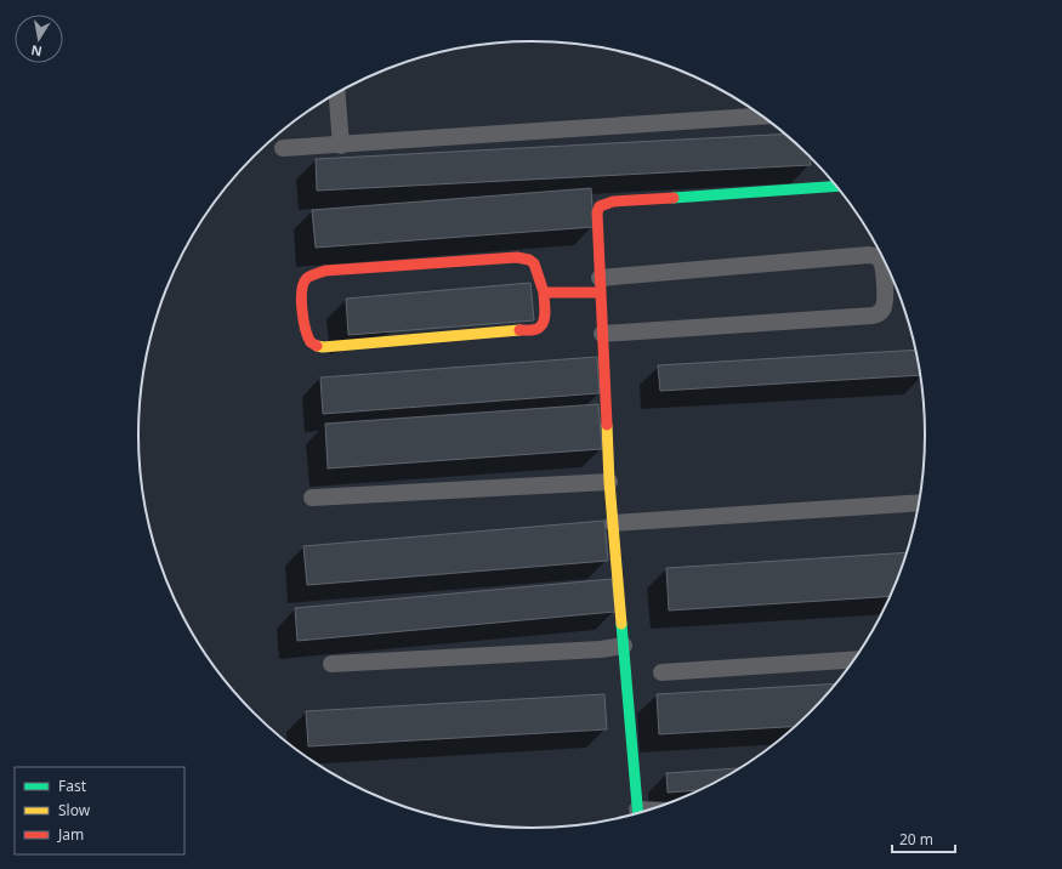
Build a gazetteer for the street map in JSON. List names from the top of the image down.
{
  "legend": ["Fast", "Slow", "Jam"],
  "scale_bar": "20 m",
  "north": "bottom"
}
